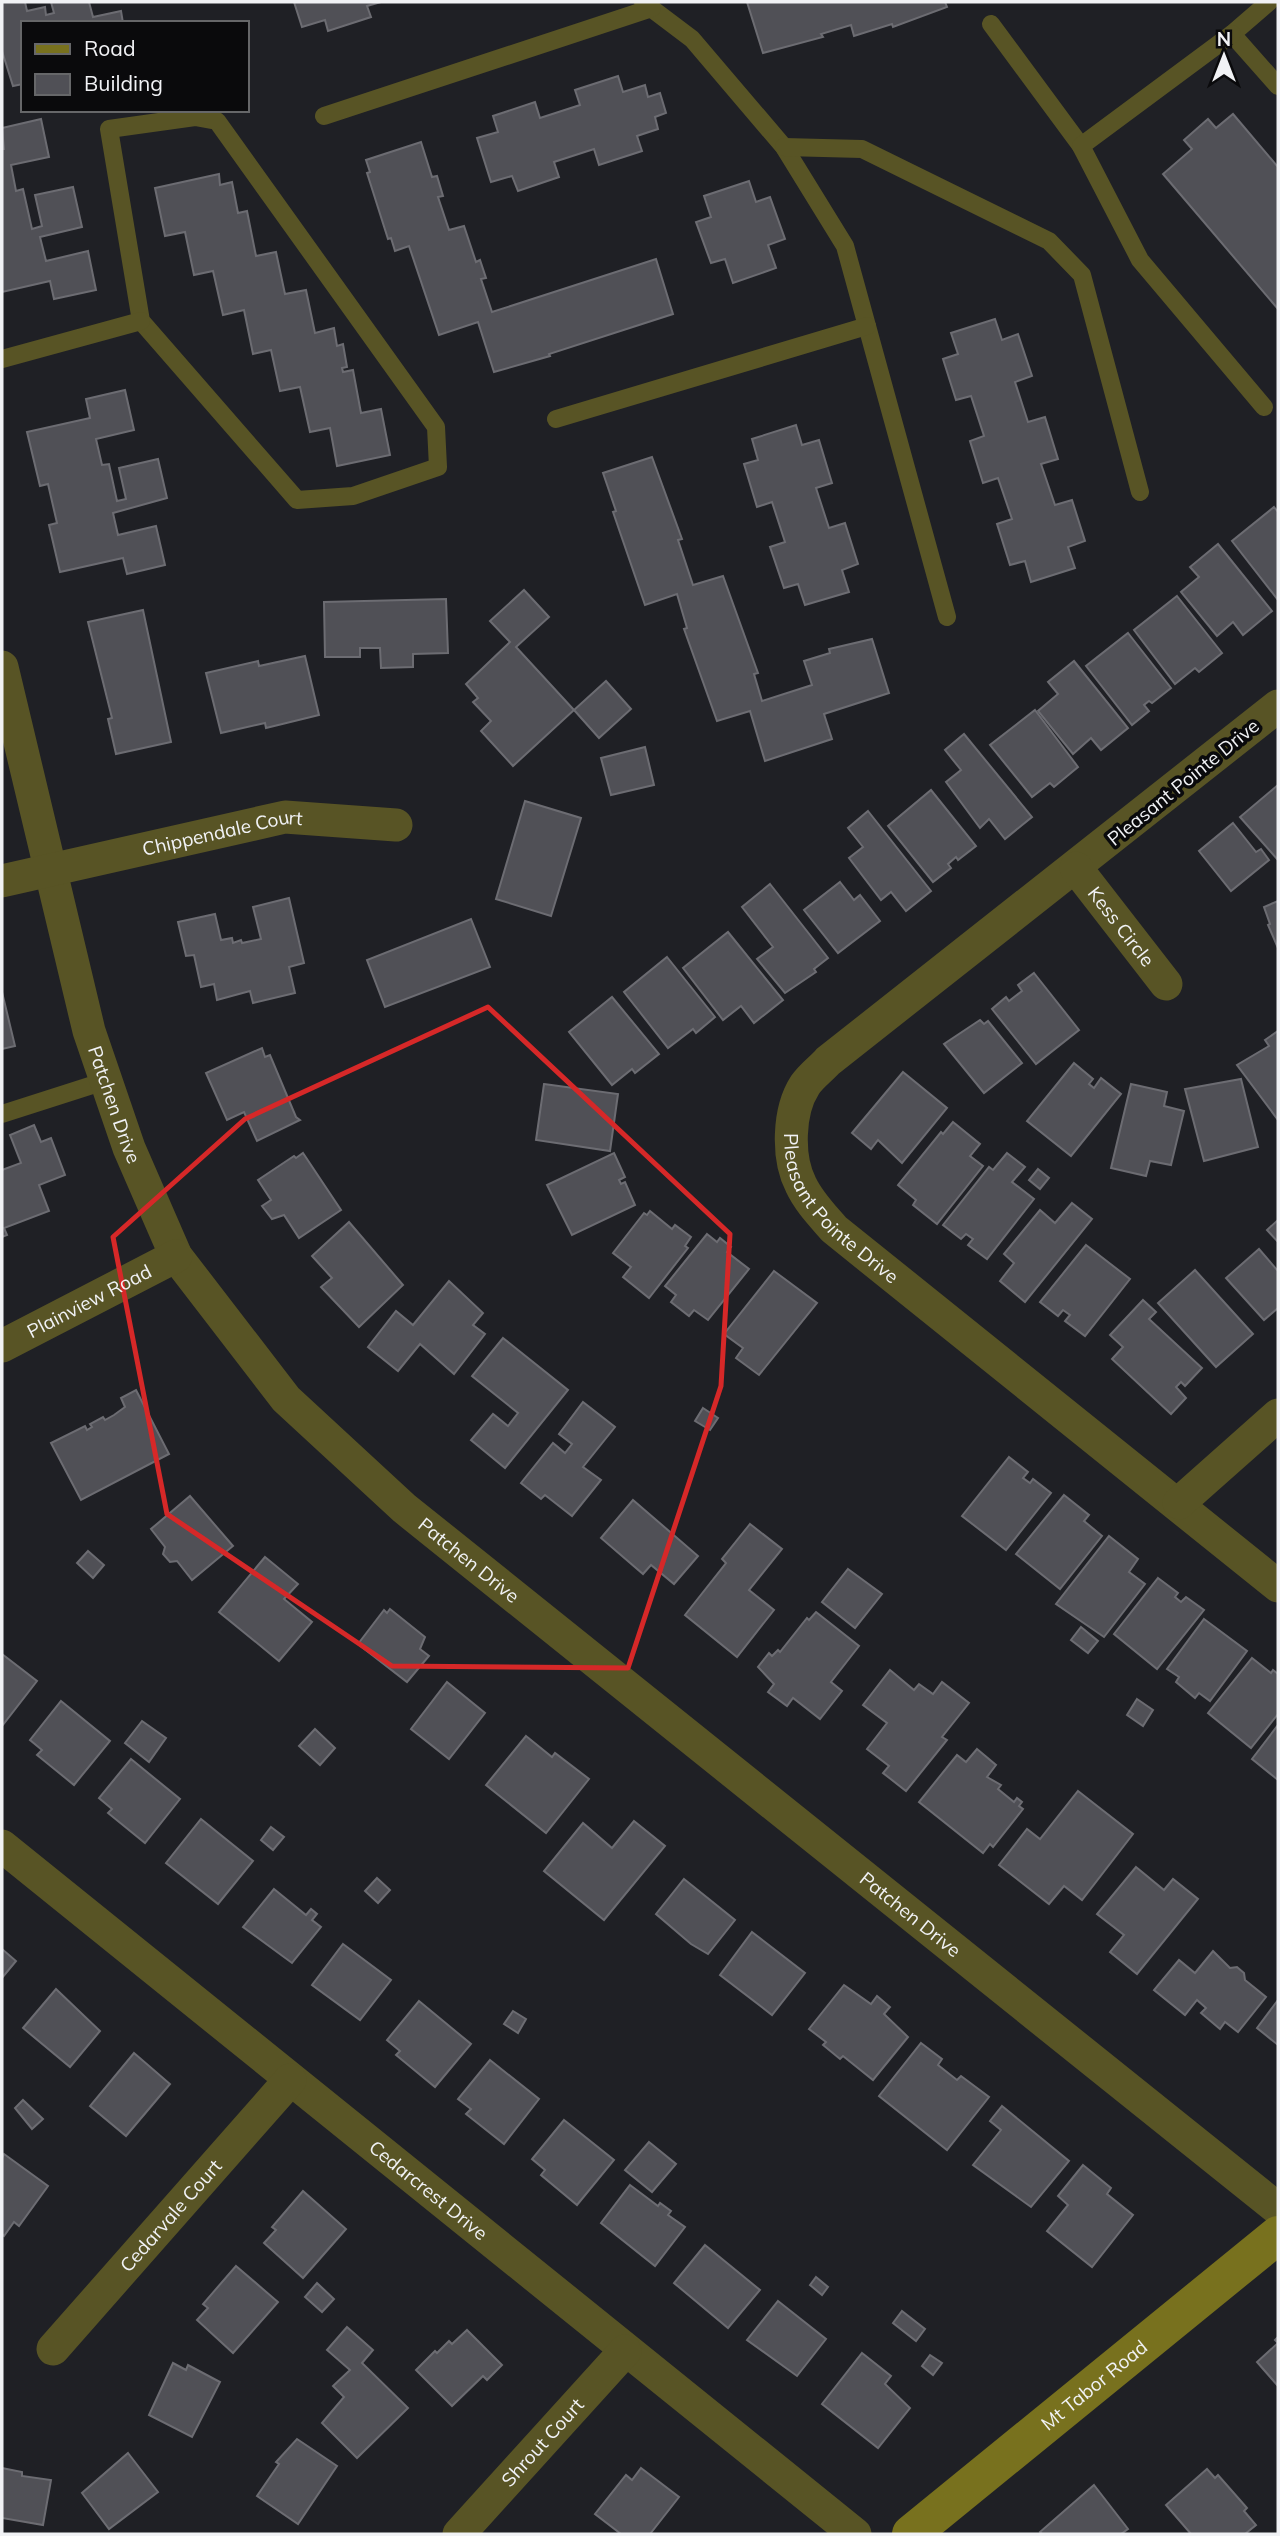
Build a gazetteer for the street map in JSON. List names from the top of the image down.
{
  "streets": {
    "street": [
      "Pleasant Pointe Drive",
      "Chippendale Court",
      "Kess Circle",
      "Patchen Drive",
      "Plainview Road",
      "Cedarcrest Drive",
      "Cedarvale Court",
      "Mt Tabor Road",
      "Shrout Court"
    ]
  },
  "crossings": [
    ["Pleasant Pointe Drive", "Kess Circle"],
    ["Chippendale Court", "Patchen Drive"],
    ["Patchen Drive", "Plainview Road"],
    ["Cedarcrest Drive", "Cedarvale Court"],
    ["Cedarcrest Drive", "Shrout Court"]
  ],
  "legend": ["Road", "Building"],
  "north": "top"
}
